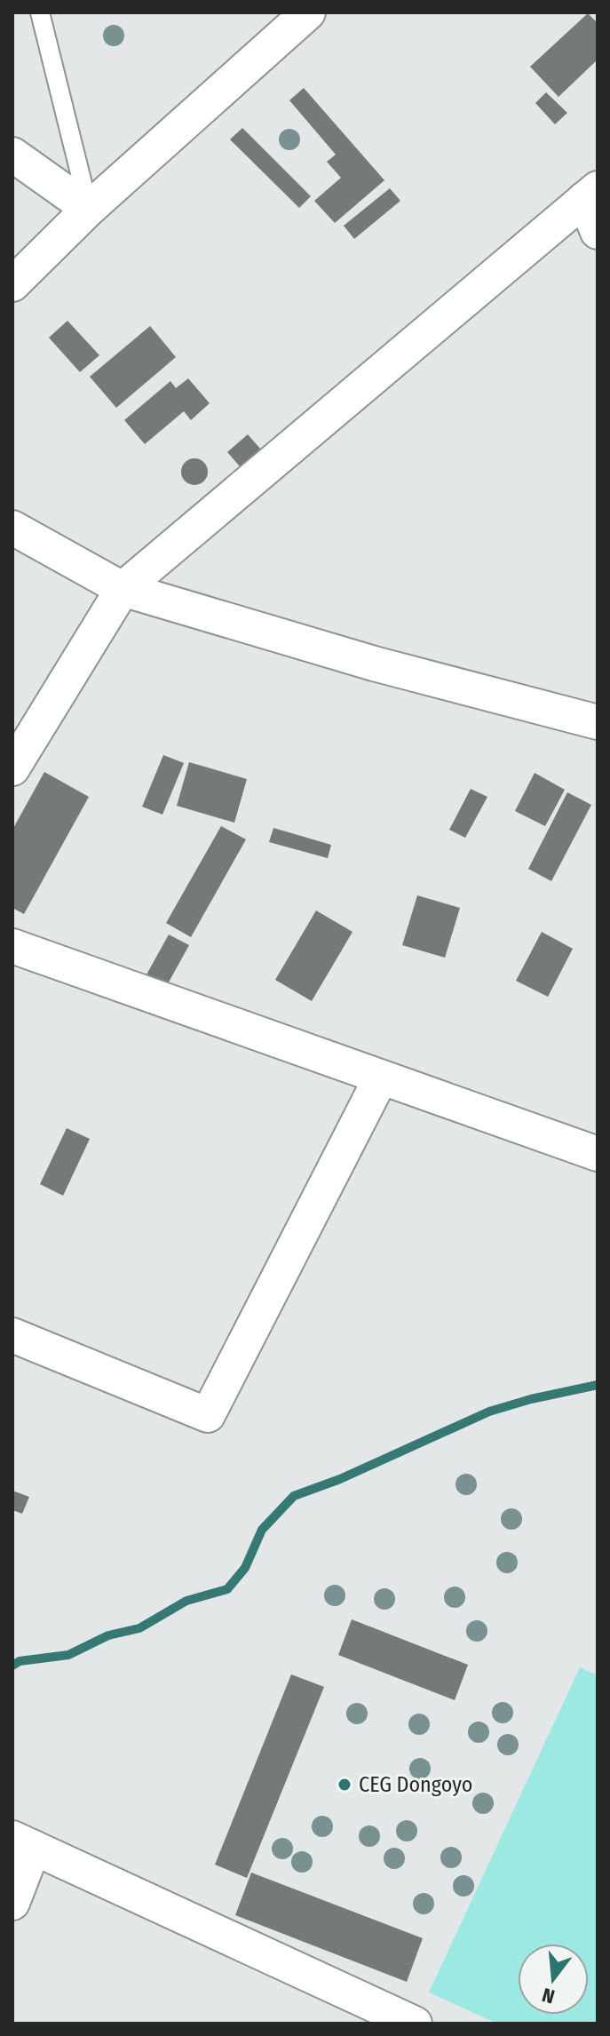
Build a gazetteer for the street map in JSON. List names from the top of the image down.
{
  "places": ["CEG Dongoyo"],
  "north": "bottom"
}
